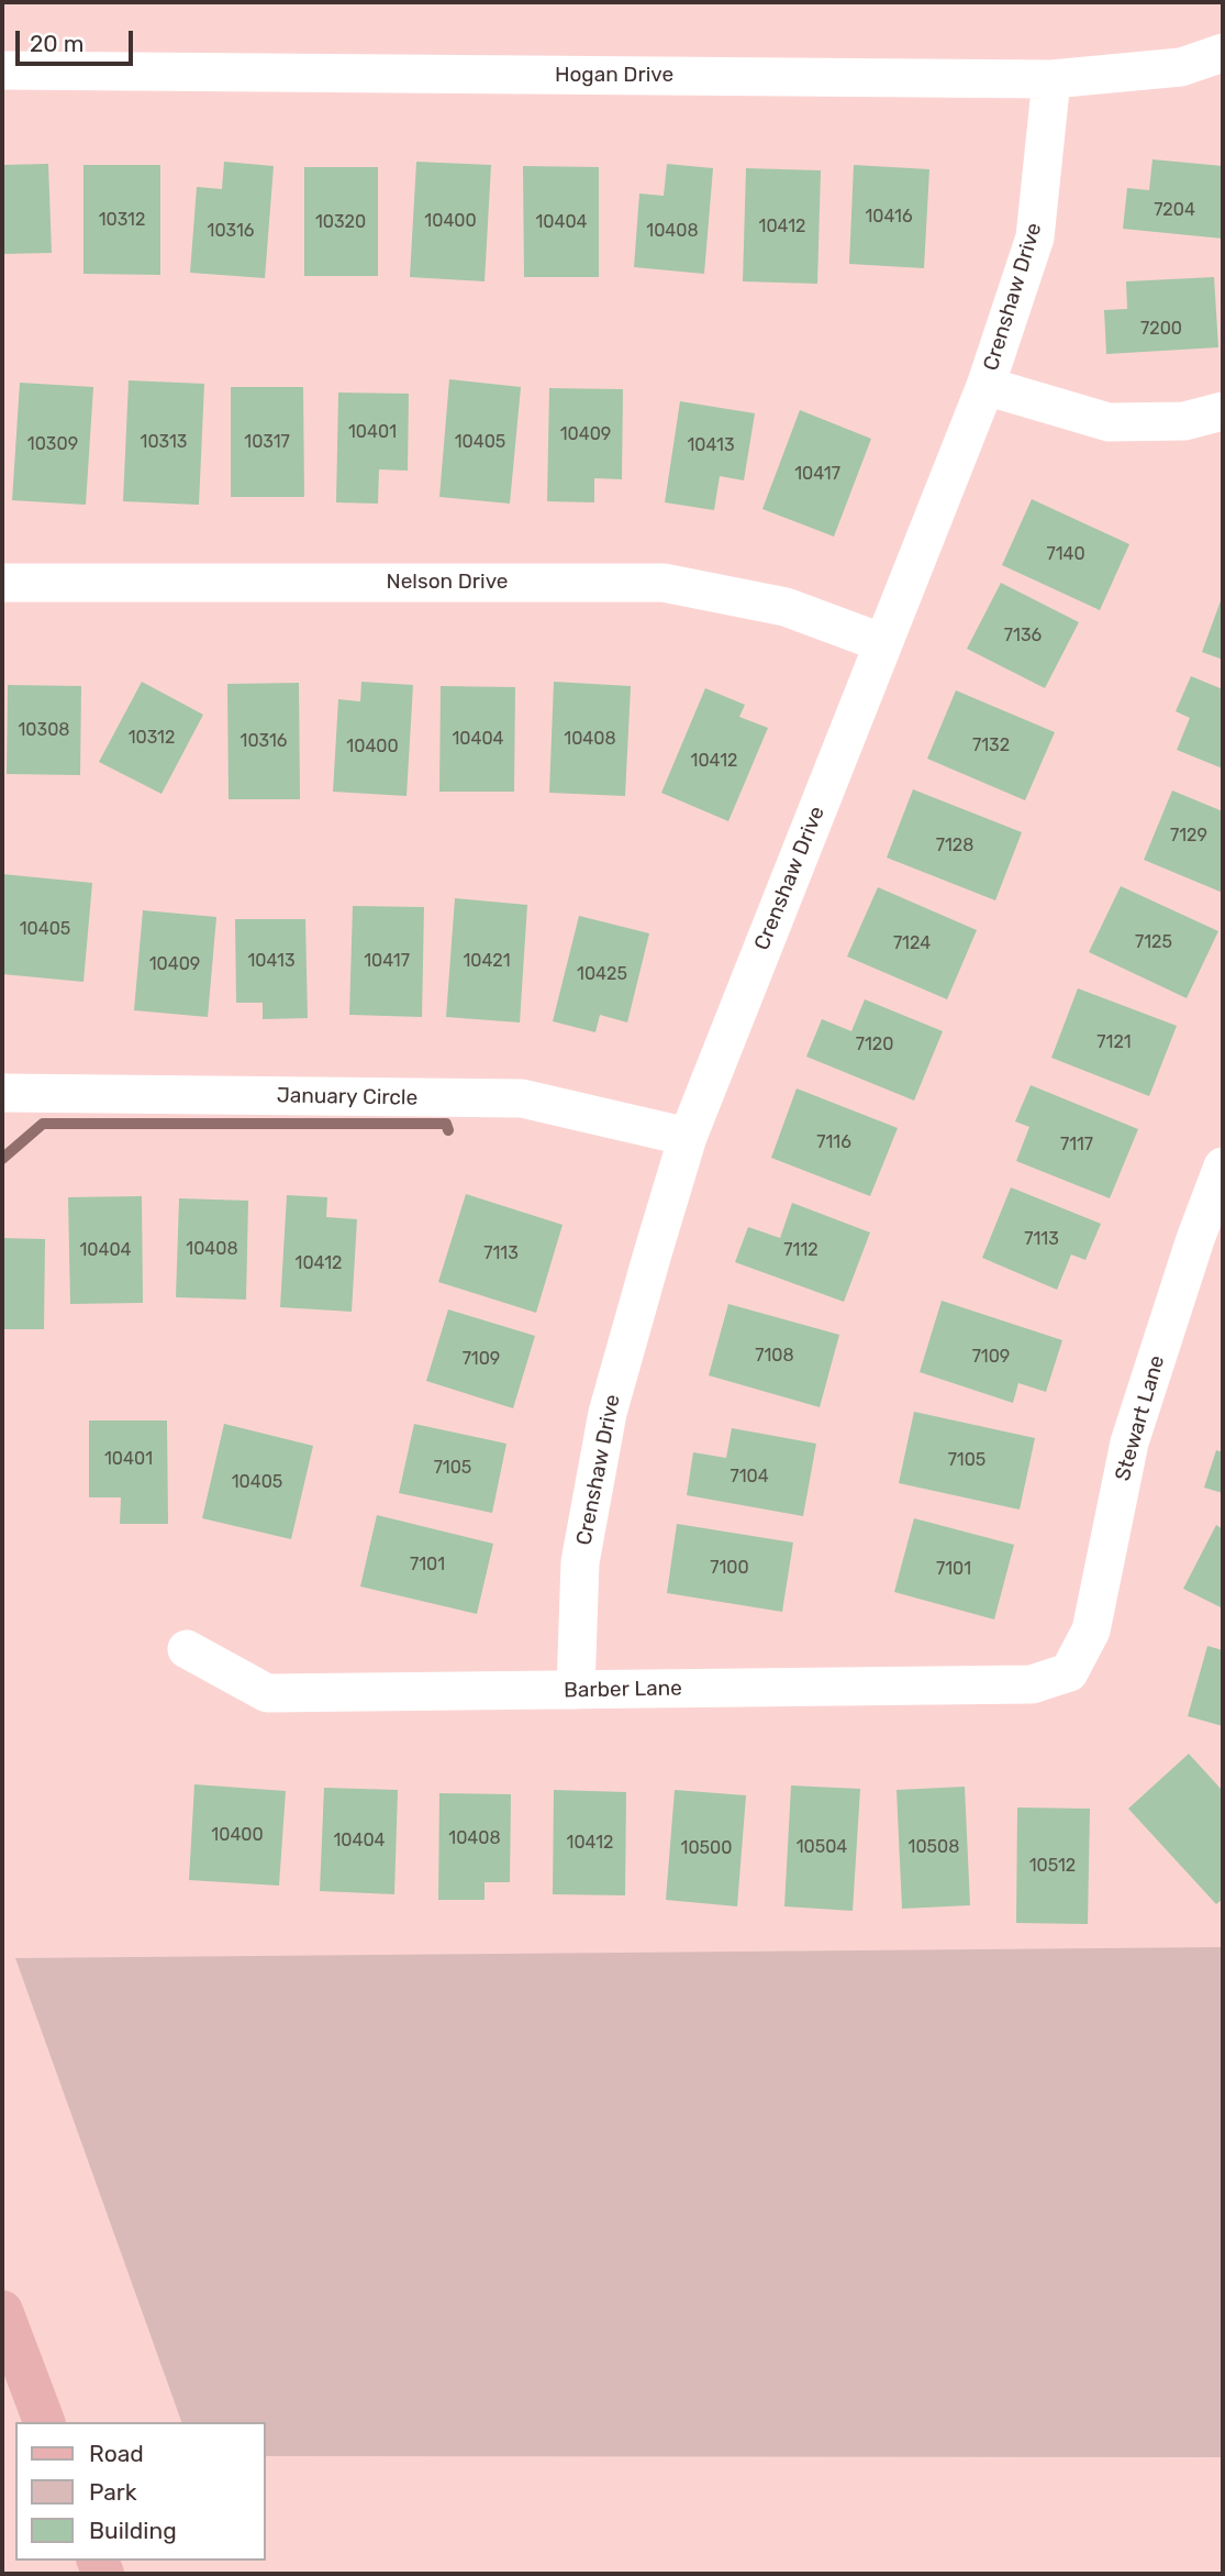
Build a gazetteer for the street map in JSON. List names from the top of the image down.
{
  "streets": {
    "street": [
      "Hogan Drive",
      "Crenshaw Drive",
      "Nelson Drive",
      "January Circle",
      "Stewart Lane",
      "Barber Lane"
    ]
  },
  "crossings": [
    ["Hogan Drive", "Crenshaw Drive"],
    ["Crenshaw Drive", "Nelson Drive"],
    ["Crenshaw Drive", "January Circle"],
    ["Crenshaw Drive", "Barber Lane"],
    ["Stewart Lane", "Barber Lane"]
  ],
  "house_numbers": [
    "7204",
    "10416",
    "10312",
    "10400",
    "10320",
    "10404",
    "10412",
    "10316",
    "10408",
    "7200",
    "10401",
    "10409",
    "10313",
    "10317",
    "10405",
    "10309",
    "10413",
    "10417",
    "7140",
    "7136",
    "10308",
    "10312",
    "10404",
    "10408",
    "10316",
    "7132",
    "10400",
    "10412",
    "7129",
    "7128",
    "10405",
    "7125",
    "7124",
    "10413",
    "10417",
    "10421",
    "10409",
    "10425",
    "7121",
    "7120",
    "7116",
    "7117",
    "7113",
    "10408",
    "10404",
    "7112",
    "7113",
    "10412",
    "7108",
    "7109",
    "7109",
    "10401",
    "7105",
    "7105",
    "7104",
    "10405",
    "7101",
    "7100",
    "7101",
    "10400",
    "10408",
    "10404",
    "10412",
    "10504",
    "10508",
    "10500",
    "10512"
  ],
  "legend": ["Road", "Park", "Building"],
  "scale_bar": "20 m"
}
